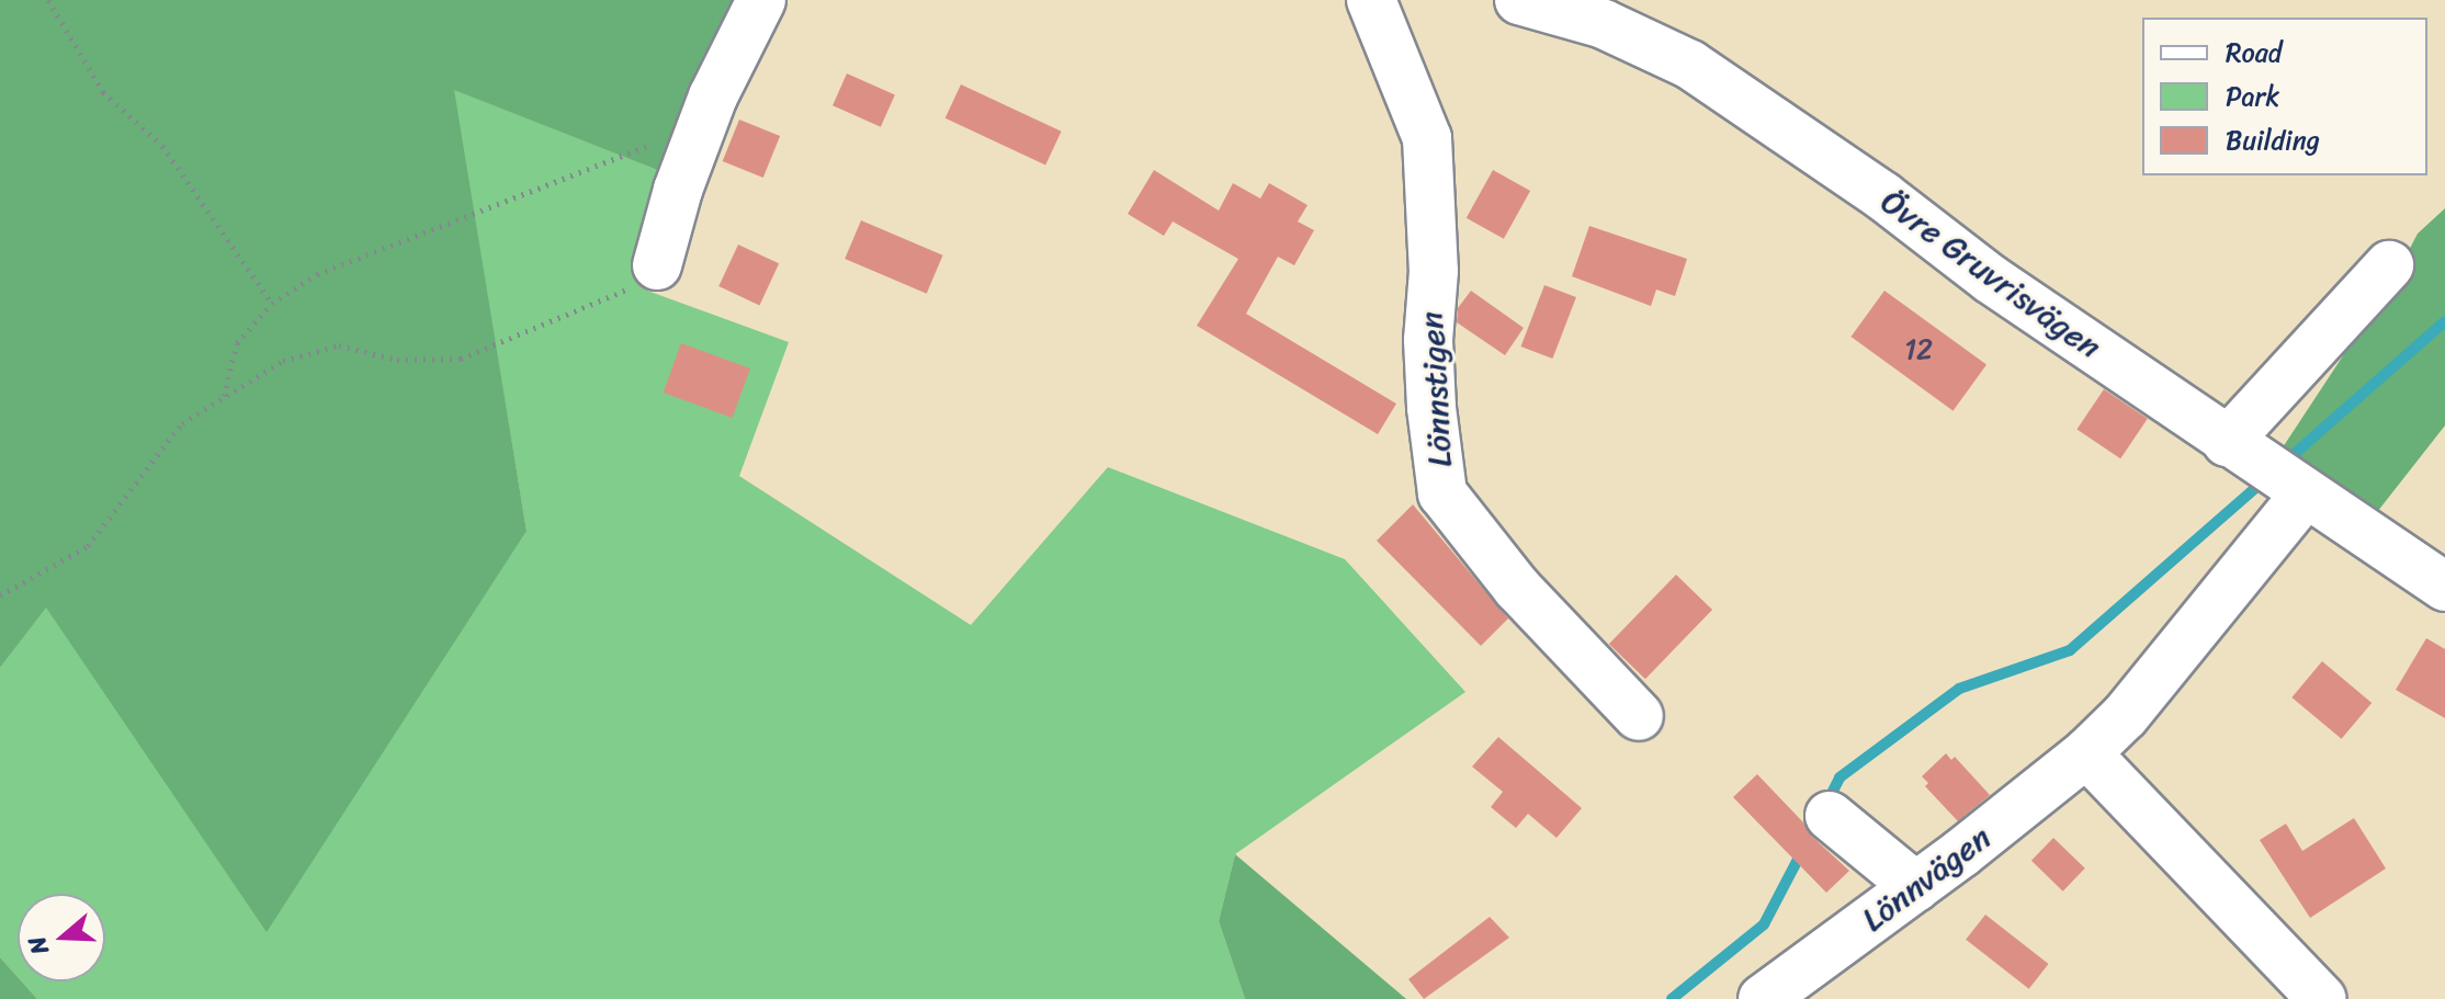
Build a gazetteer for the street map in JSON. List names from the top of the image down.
{
  "streets": {
    "street": ["Övre Gruvrisvägen", "Lönnstigen", "Lönnvägen"]
  },
  "crossings": [
    ["Övre Gruvrisvägen", "Lönnvägen"]
  ],
  "house_numbers": ["12"],
  "legend": ["Road", "Park", "Building"],
  "north": "left"
}
